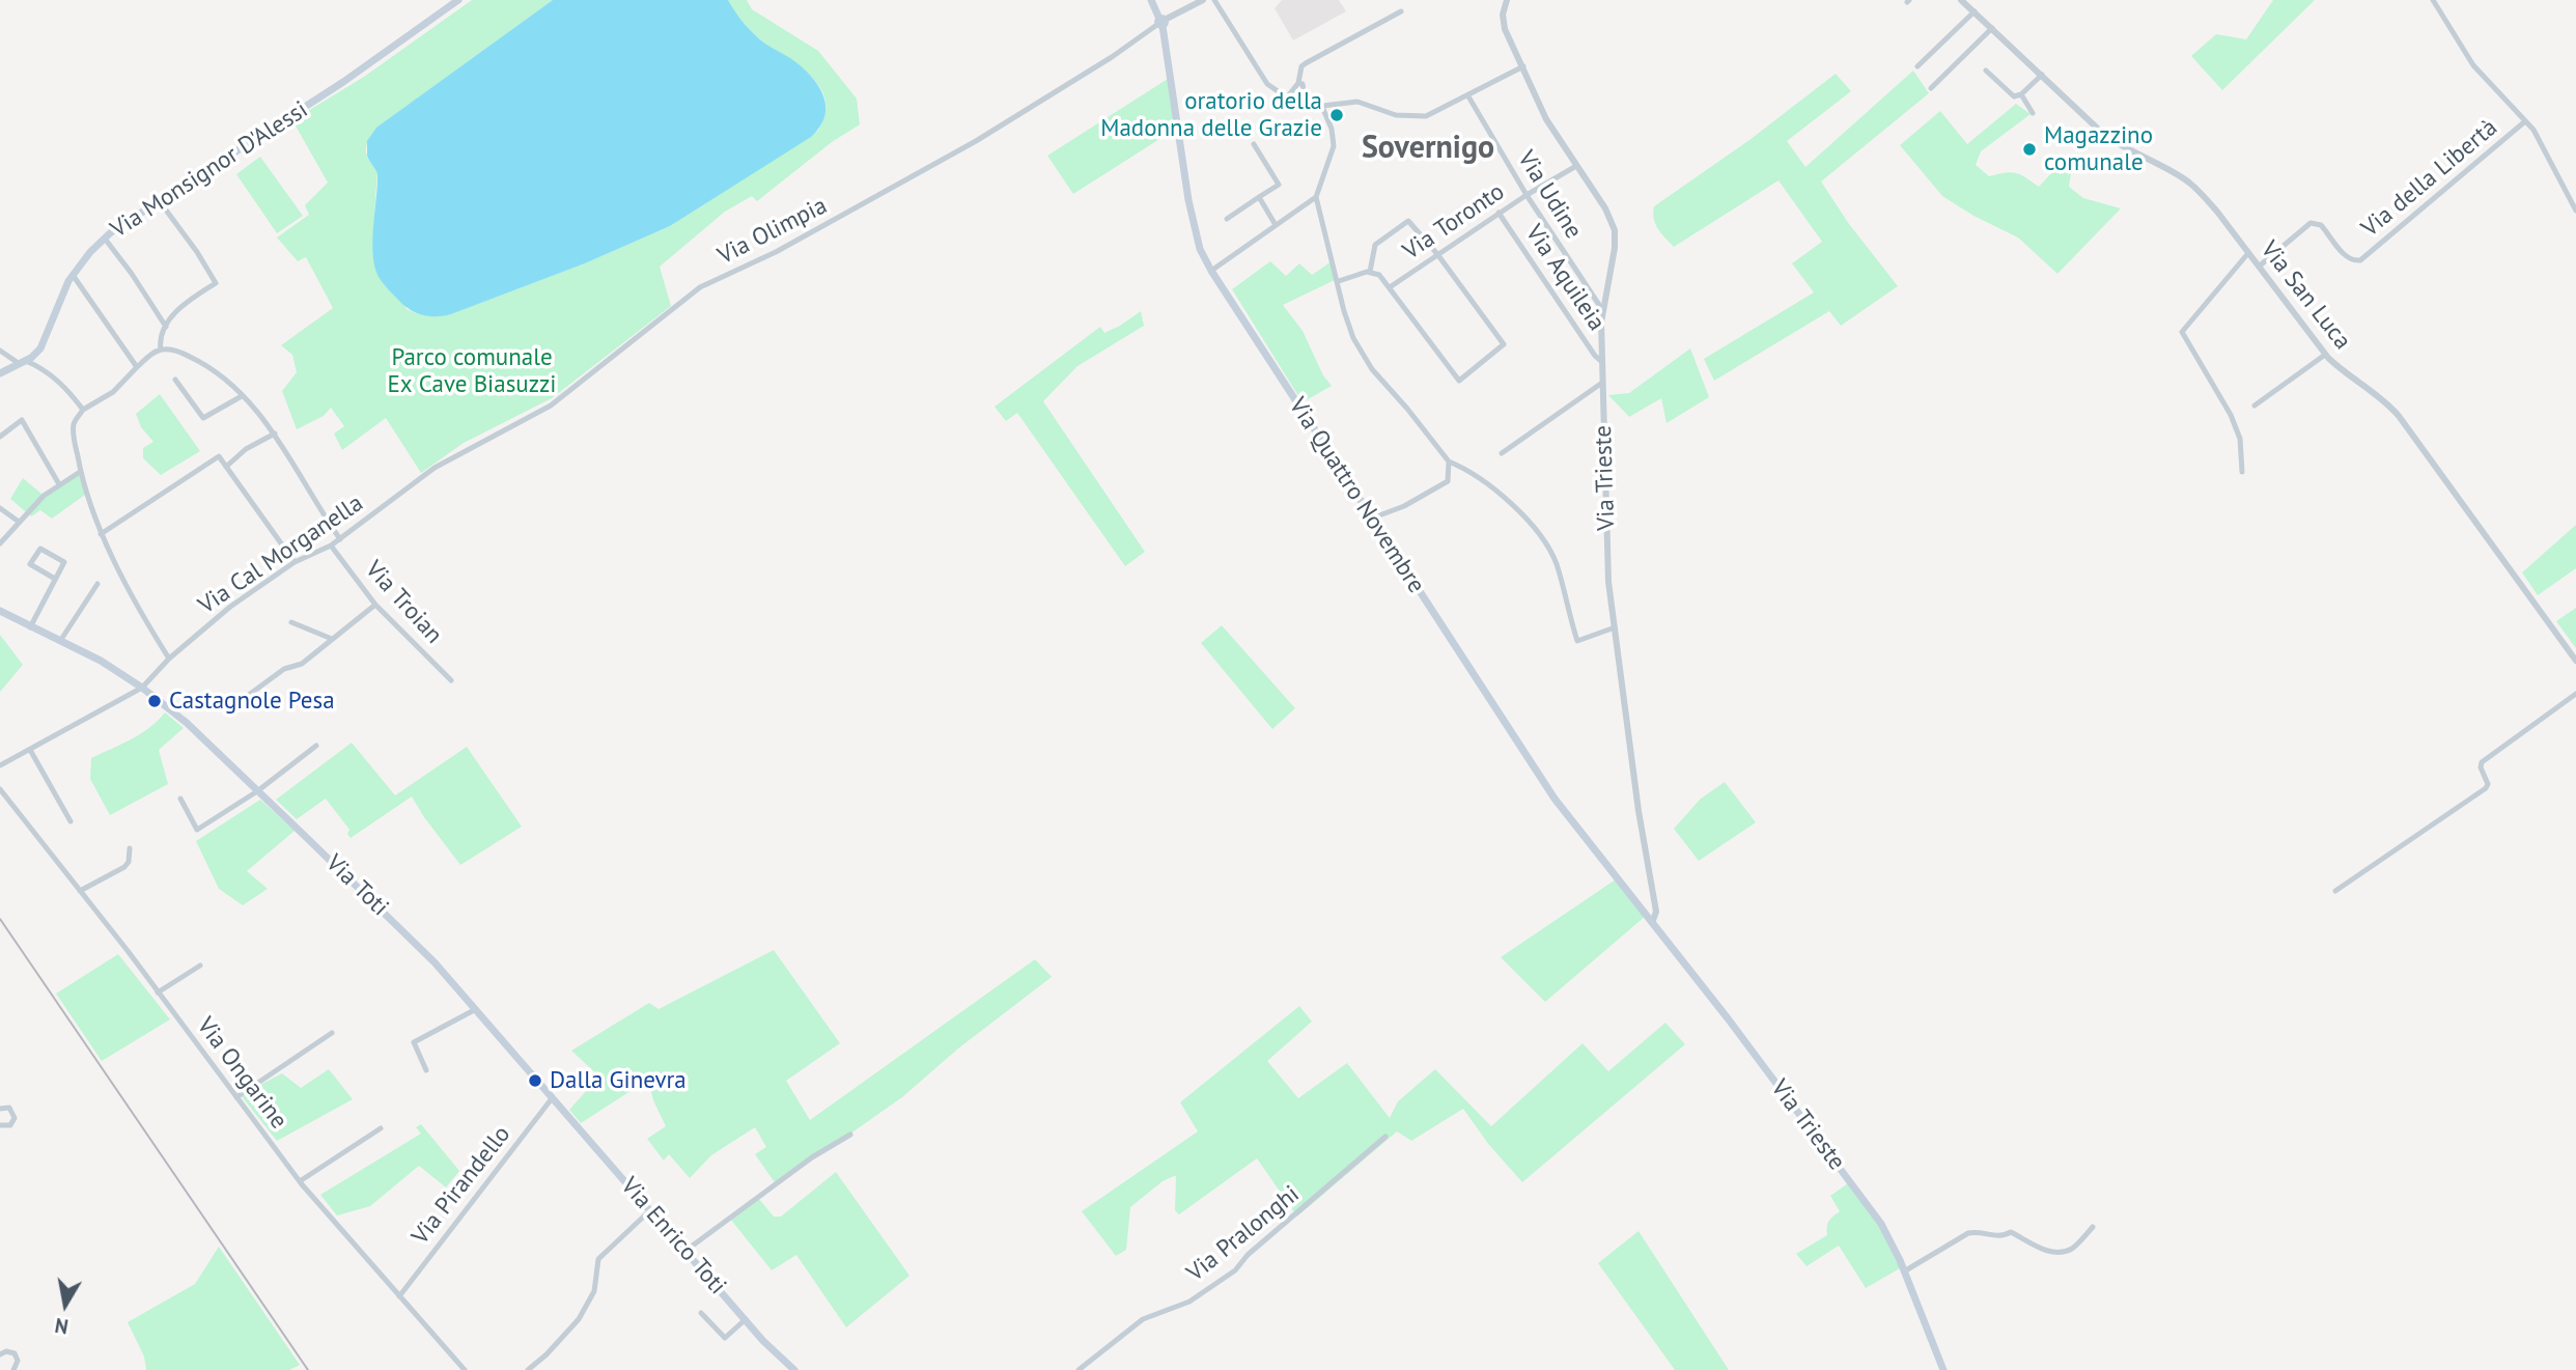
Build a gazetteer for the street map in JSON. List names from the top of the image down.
{
  "streets": {
    "main road": [
      "Via Monsignor D'Alessi",
      "Via Trieste",
      "Via Quattro Novembre",
      "Via Toti",
      "Via Enrico Toti"
    ],
    "street": [
      "Via della Libertà",
      "Via Udine",
      "Via Toronto",
      "Via Olimpia",
      "Via Aquileia",
      "Via San Luca",
      "Via Cal Morganella",
      "Via Troian",
      "Via Ongarine",
      "Via Pirandello",
      "Via Pralonghi"
    ]
  },
  "crossings": [
    ["Via della Libertà", "Via San Luca"],
    ["Via Udine", "Via Toronto"],
    ["Via Udine", "Via Trieste"],
    ["Via Toronto", "Via Aquileia"],
    ["Via Toronto", "Via Trieste"],
    ["Via Olimpia", "Via Quattro Novembre"],
    ["Via Olimpia", "Via Cal Morganella"],
    ["Via Aquileia", "Via Trieste"],
    ["Via Trieste", "Via Quattro Novembre"],
    ["Via Cal Morganella", "Via Troian"],
    ["Via Cal Morganella", "Via Toti"],
    ["Via Toti", "Via Pirandello"],
    ["Via Toti", "Via Enrico Toti"],
    ["Via Ongarine", "Via Pirandello"],
    ["Via Pirandello", "Via Enrico Toti"]
  ],
  "districts": ["Sovernigo"],
  "parks": ["Parco comunale Ex Cave Biasuzzi"],
  "places": [
    "oratorio della Madonna delle Grazie",
    "Magazzino comunale",
    "Castagnole Pesa",
    "Dalla Ginevra"
  ],
  "north": "bottom"
}
